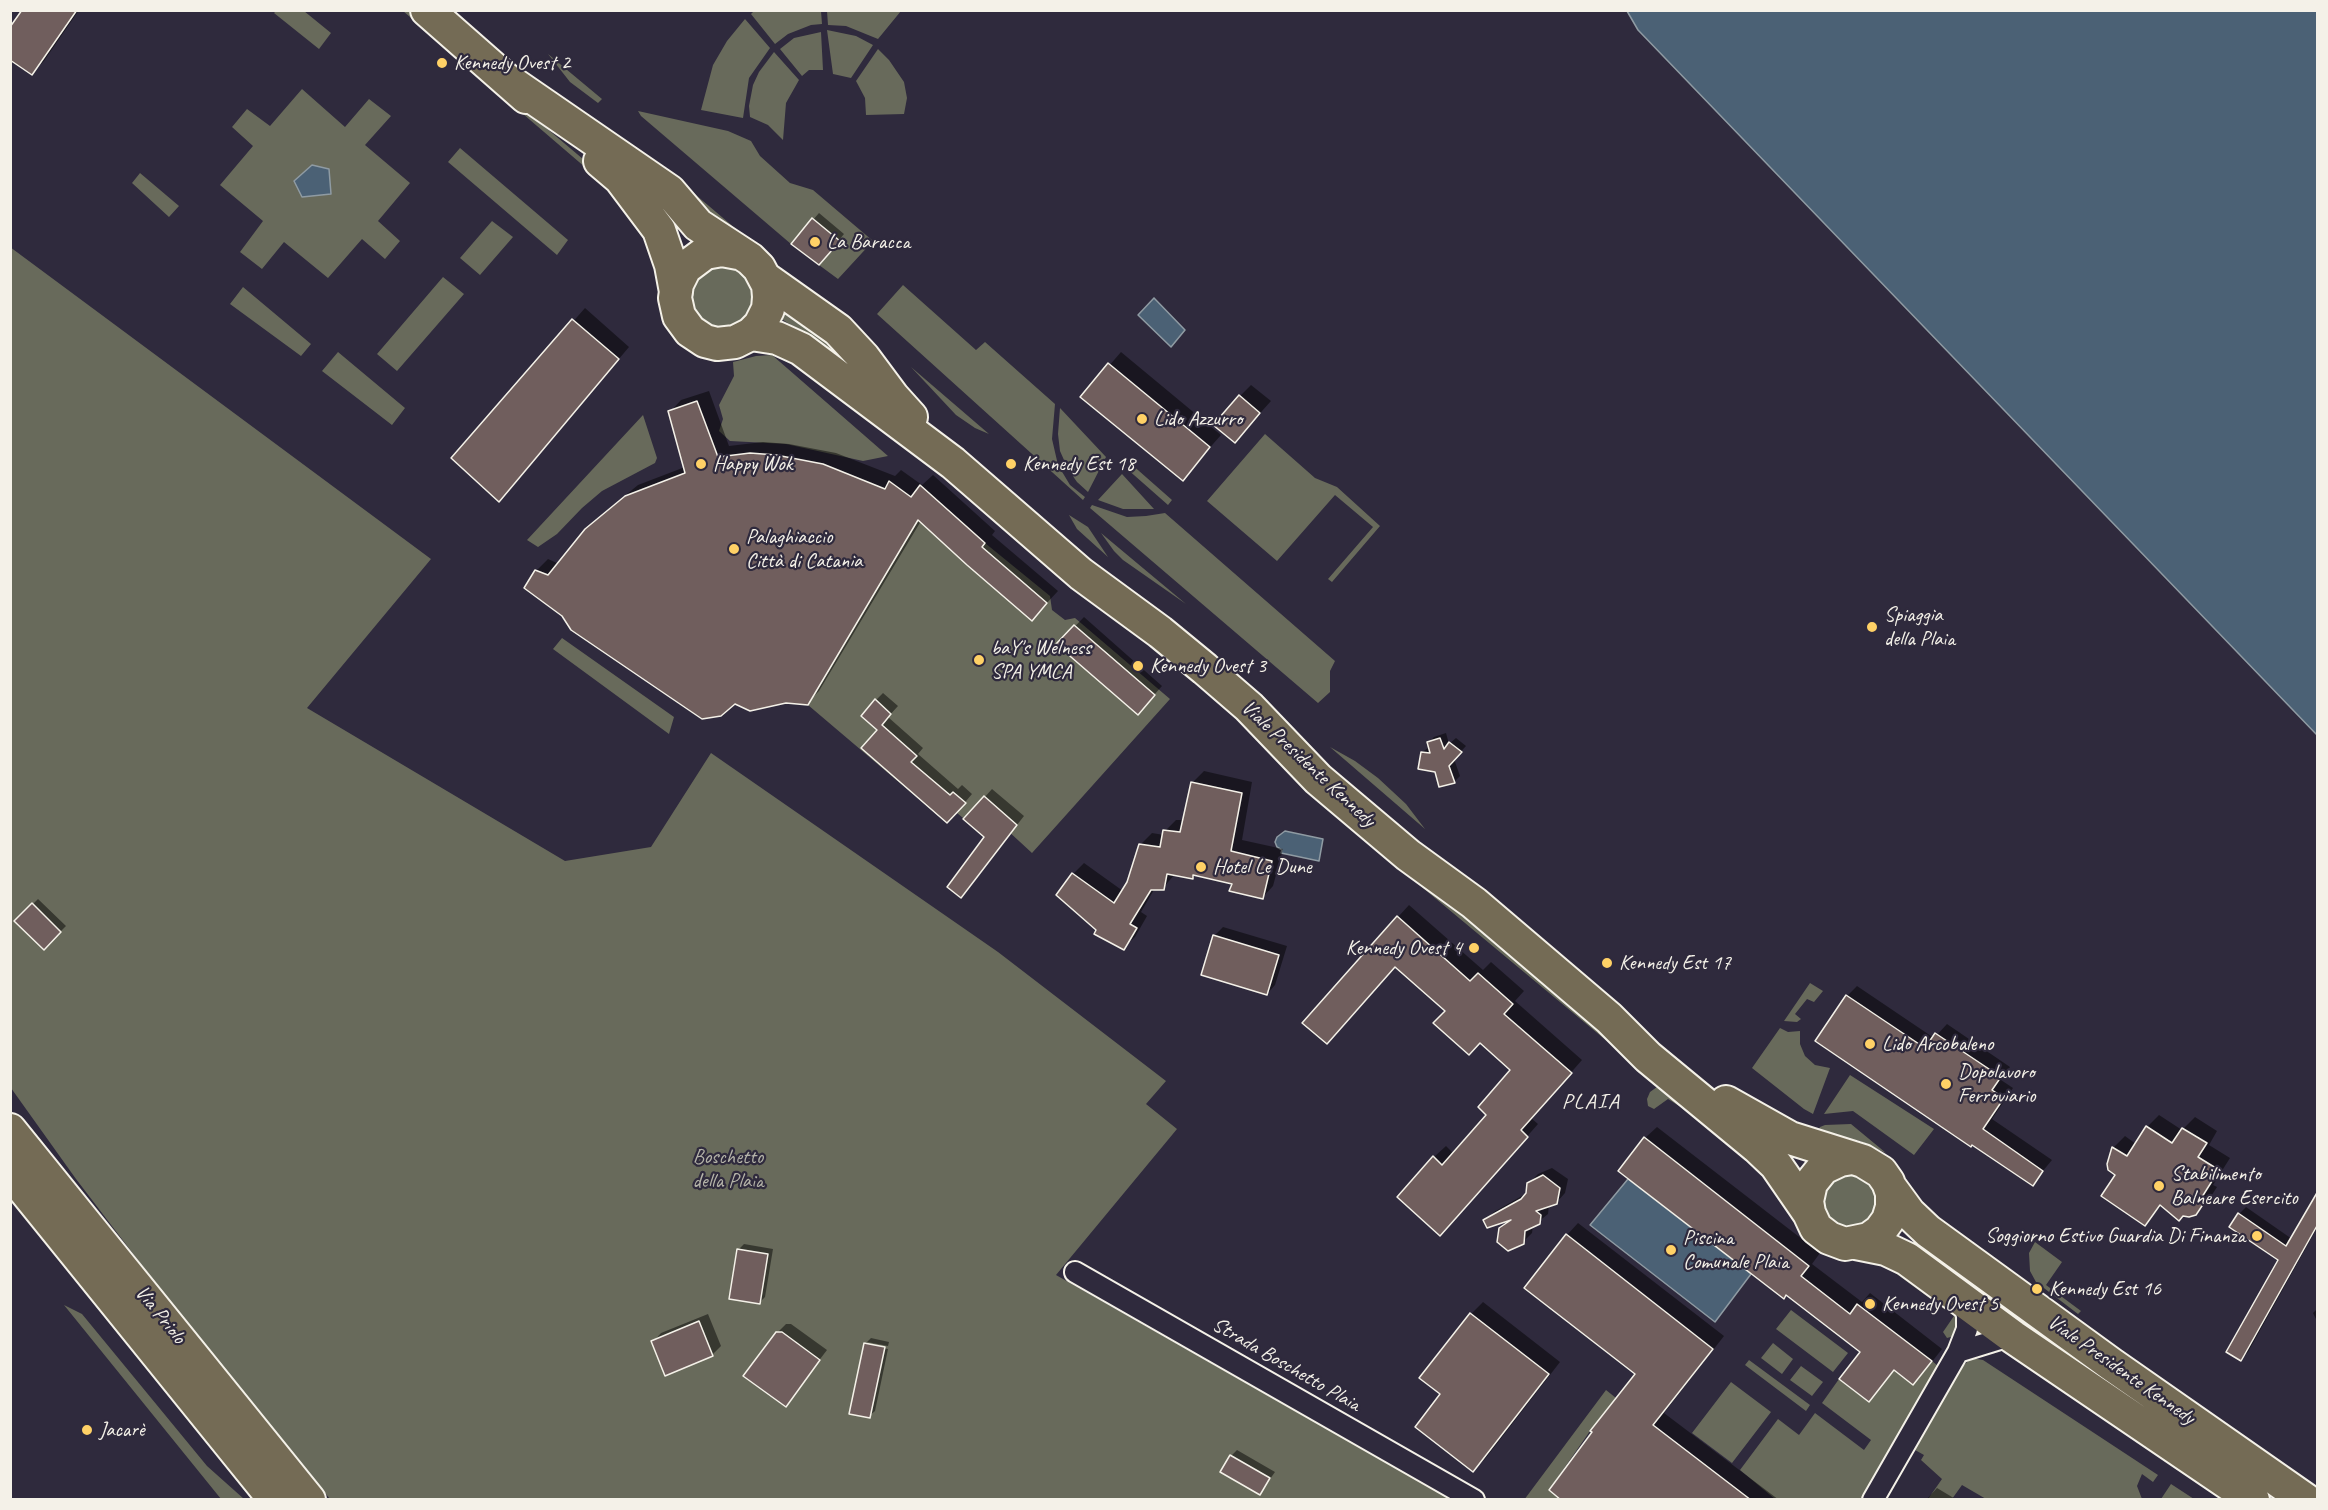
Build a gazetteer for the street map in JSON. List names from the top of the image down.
{
  "streets": {
    "main road": ["Viale Presidente Kennedy", "Via Priolo"],
    "street": ["Strada Boschetto Plaia"]
  },
  "districts": ["PLAIA"],
  "parks": ["Boschetto della Plaia"],
  "places": [
    "Kennedy Ovest 2",
    "La Baracca",
    "Lido Azzurro",
    "Happy Wok",
    "Kennedy Est 18",
    "Palaghiaccio Città di Catania",
    "Spiaggia della Plaia",
    "baY's Welness SPA YMCA",
    "Kennedy Ovest 3",
    "Hotel Le Dune",
    "Kennedy Ovest 4",
    "Kennedy Est 17",
    "Lido Arcobaleno",
    "Dopolavoro Ferroviario",
    "Stabilimento Balneare Esercito",
    "Soggiorno Estivo Guardia Di Finanza",
    "Piscina Comunale Plaia",
    "Kennedy Est 16",
    "Kennedy Ovest 5",
    "Jacarè"
  ]
}
